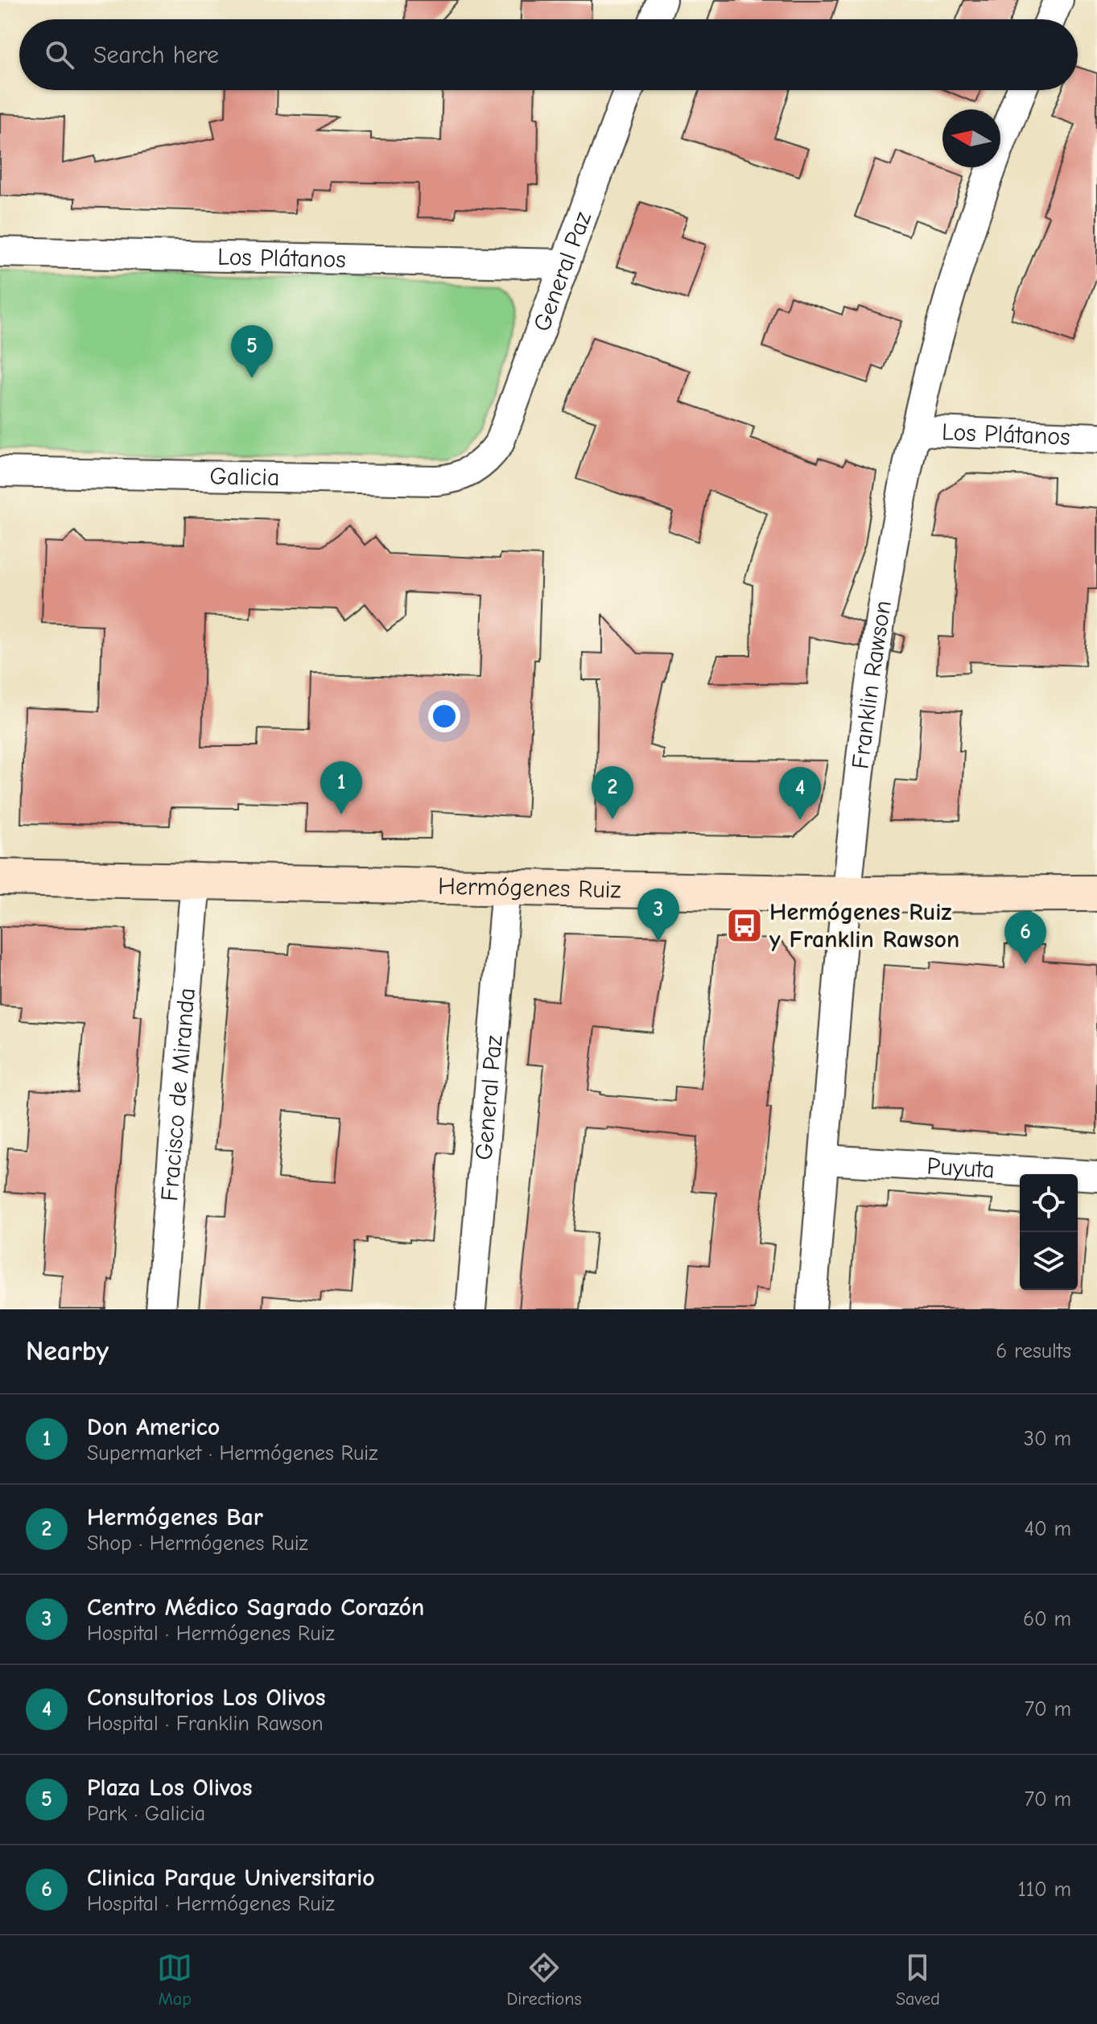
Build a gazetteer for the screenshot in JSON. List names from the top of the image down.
{
  "streets": {
    "street": [
      "Los Plátanos",
      "General Paz",
      "Galicia",
      "Franklin Rawson",
      "Hermógenes Ruiz",
      "Fracisco de Miranda",
      "Puyuta"
    ]
  },
  "crossings": [
    ["Los Plátanos", "General Paz"],
    ["Los Plátanos", "Franklin Rawson"],
    ["General Paz", "Galicia"],
    ["General Paz", "Hermógenes Ruiz"],
    ["Franklin Rawson", "Hermógenes Ruiz"],
    ["Franklin Rawson", "Puyuta"],
    ["Hermógenes Ruiz", "Fracisco de Miranda"]
  ],
  "places": {
    "bus stop": ["Hermógenes Ruiz y Franklin Rawson"]
  },
  "north": "left",
  "page": {
    "search": "Search here",
    "pins": [
      "5",
      "1",
      "2",
      "4",
      "3",
      "6"
    ],
    "heading": ["Nearby", "6 results"],
    "list": [
      {
        "mark": "1",
        "name": "Don Americo",
        "note": "Supermarket · Hermógenes Ruiz",
        "value": "30 m"
      },
      {
        "mark": "2",
        "name": "Hermógenes Bar",
        "note": "Shop · Hermógenes Ruiz",
        "value": "40 m"
      },
      {
        "mark": "3",
        "name": "Centro Médico Sagrado Corazón",
        "note": "Hospital · Hermógenes Ruiz",
        "value": "60 m"
      },
      {
        "mark": "4",
        "name": "Consultorios Los Olivos",
        "note": "Hospital · Franklin Rawson",
        "value": "70 m"
      },
      {
        "mark": "5",
        "name": "Plaza Los Olivos",
        "note": "Park · Galicia",
        "value": "70 m"
      },
      {
        "mark": "6",
        "name": "Clinica Parque Universitario",
        "note": "Hospital · Hermógenes Ruiz",
        "value": "110 m"
      }
    ],
    "nav": ["Map", "Directions", "Saved"]
  }
}
